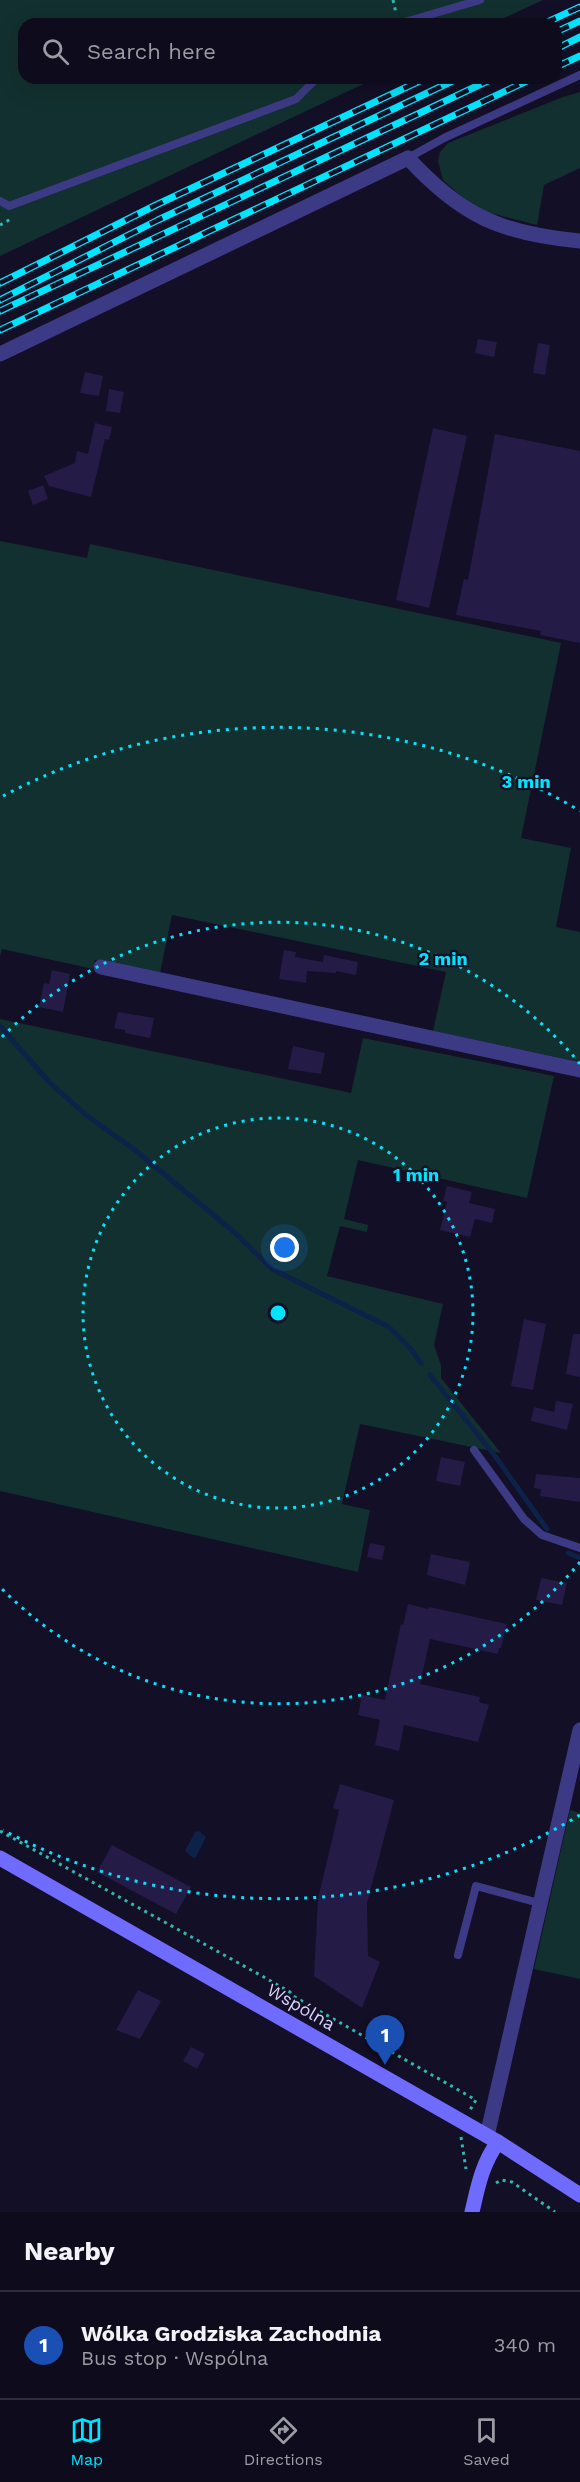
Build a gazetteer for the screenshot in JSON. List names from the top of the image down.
{
  "streets": {
    "street": ["Wspólna"]
  },
  "page": {
    "search": "Search here",
    "pins": "1",
    "heading": "Nearby",
    "list": [
      {
        "mark": "1",
        "name": "Wólka Grodziska Zachodnia",
        "note": "Bus stop · Wspólna",
        "value": "340 m"
      }
    ],
    "nav": ["Map", "Directions", "Saved"]
  },
  "rings": ["3 min", "2 min", "1 min"]
}
